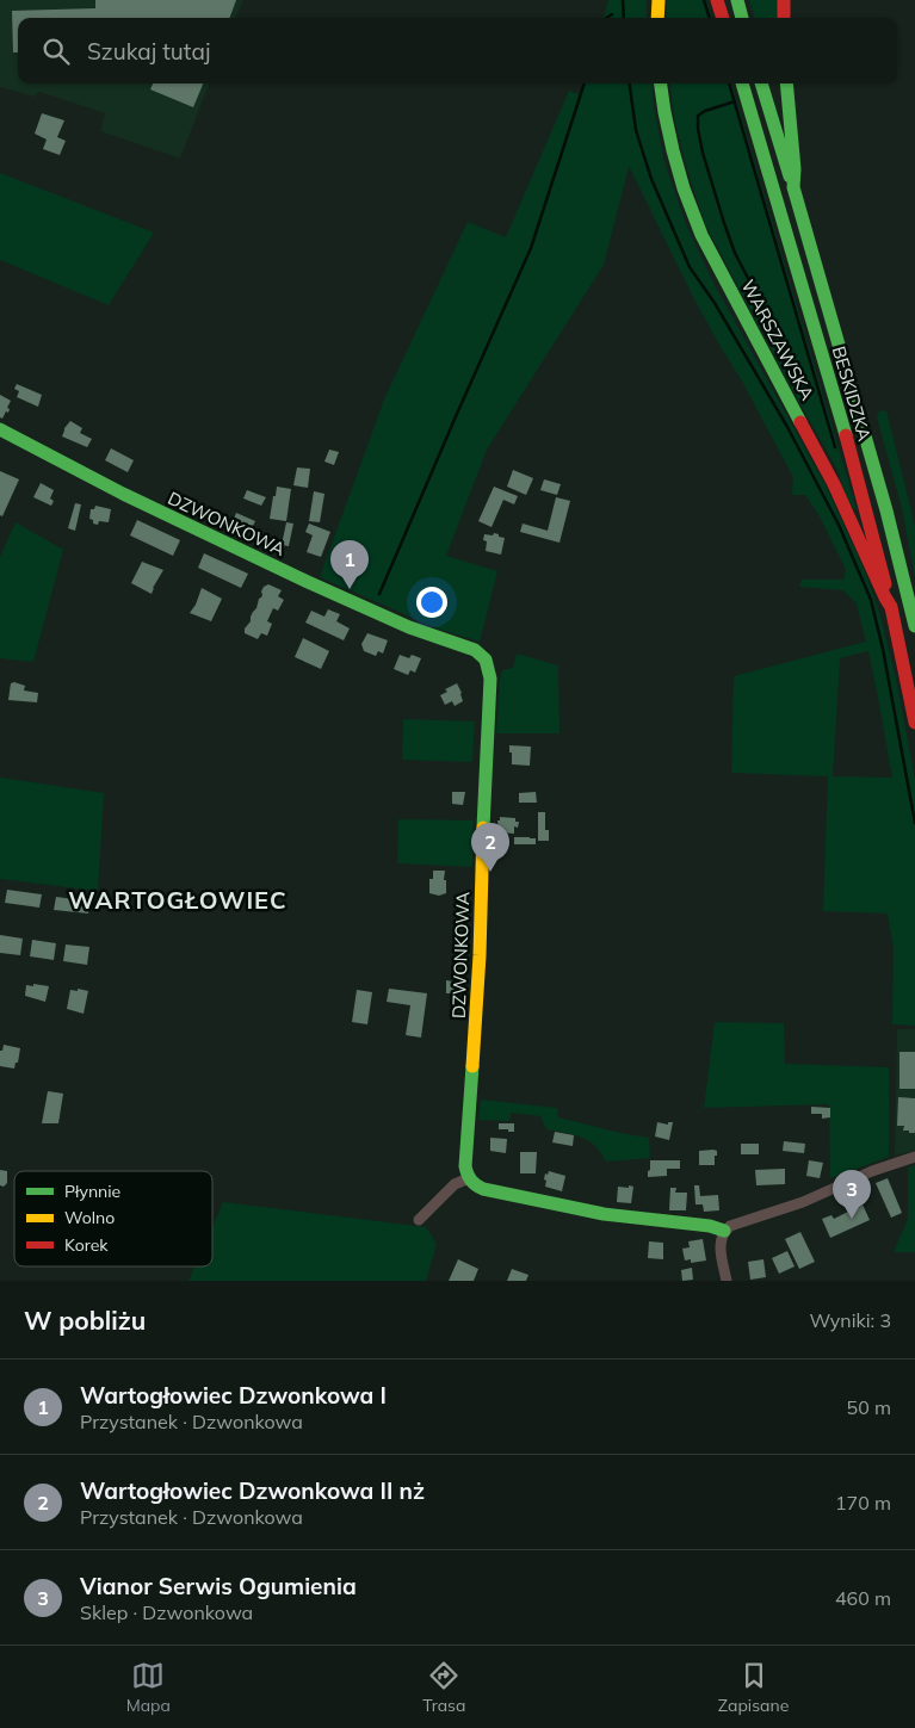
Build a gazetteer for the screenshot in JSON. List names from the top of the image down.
{
  "streets": {
    "main road": ["WARSZAWSKA", "BESKIDZKA", "DZWONKOWA"]
  },
  "crossings": [
    ["WARSZAWSKA", "BESKIDZKA"]
  ],
  "districts": ["WARTOGŁOWIEC"],
  "legend": ["Płynnie", "Wolno", "Korek"],
  "page": {
    "search": "Szukaj tutaj",
    "pins": ["1", "2", "3"],
    "heading": ["W pobliżu", "Wyniki: 3"],
    "list": [
      {
        "mark": "1",
        "name": "Wartogłowiec Dzwonkowa I",
        "note": "Przystanek · Dzwonkowa",
        "value": "50 m"
      },
      {
        "mark": "2",
        "name": "Wartogłowiec Dzwonkowa II nż",
        "note": "Przystanek · Dzwonkowa",
        "value": "170 m"
      },
      {
        "mark": "3",
        "name": "Vianor Serwis Ogumienia",
        "note": "Sklep · Dzwonkowa",
        "value": "460 m"
      }
    ],
    "nav": ["Mapa", "Trasa", "Zapisane"]
  }
}
